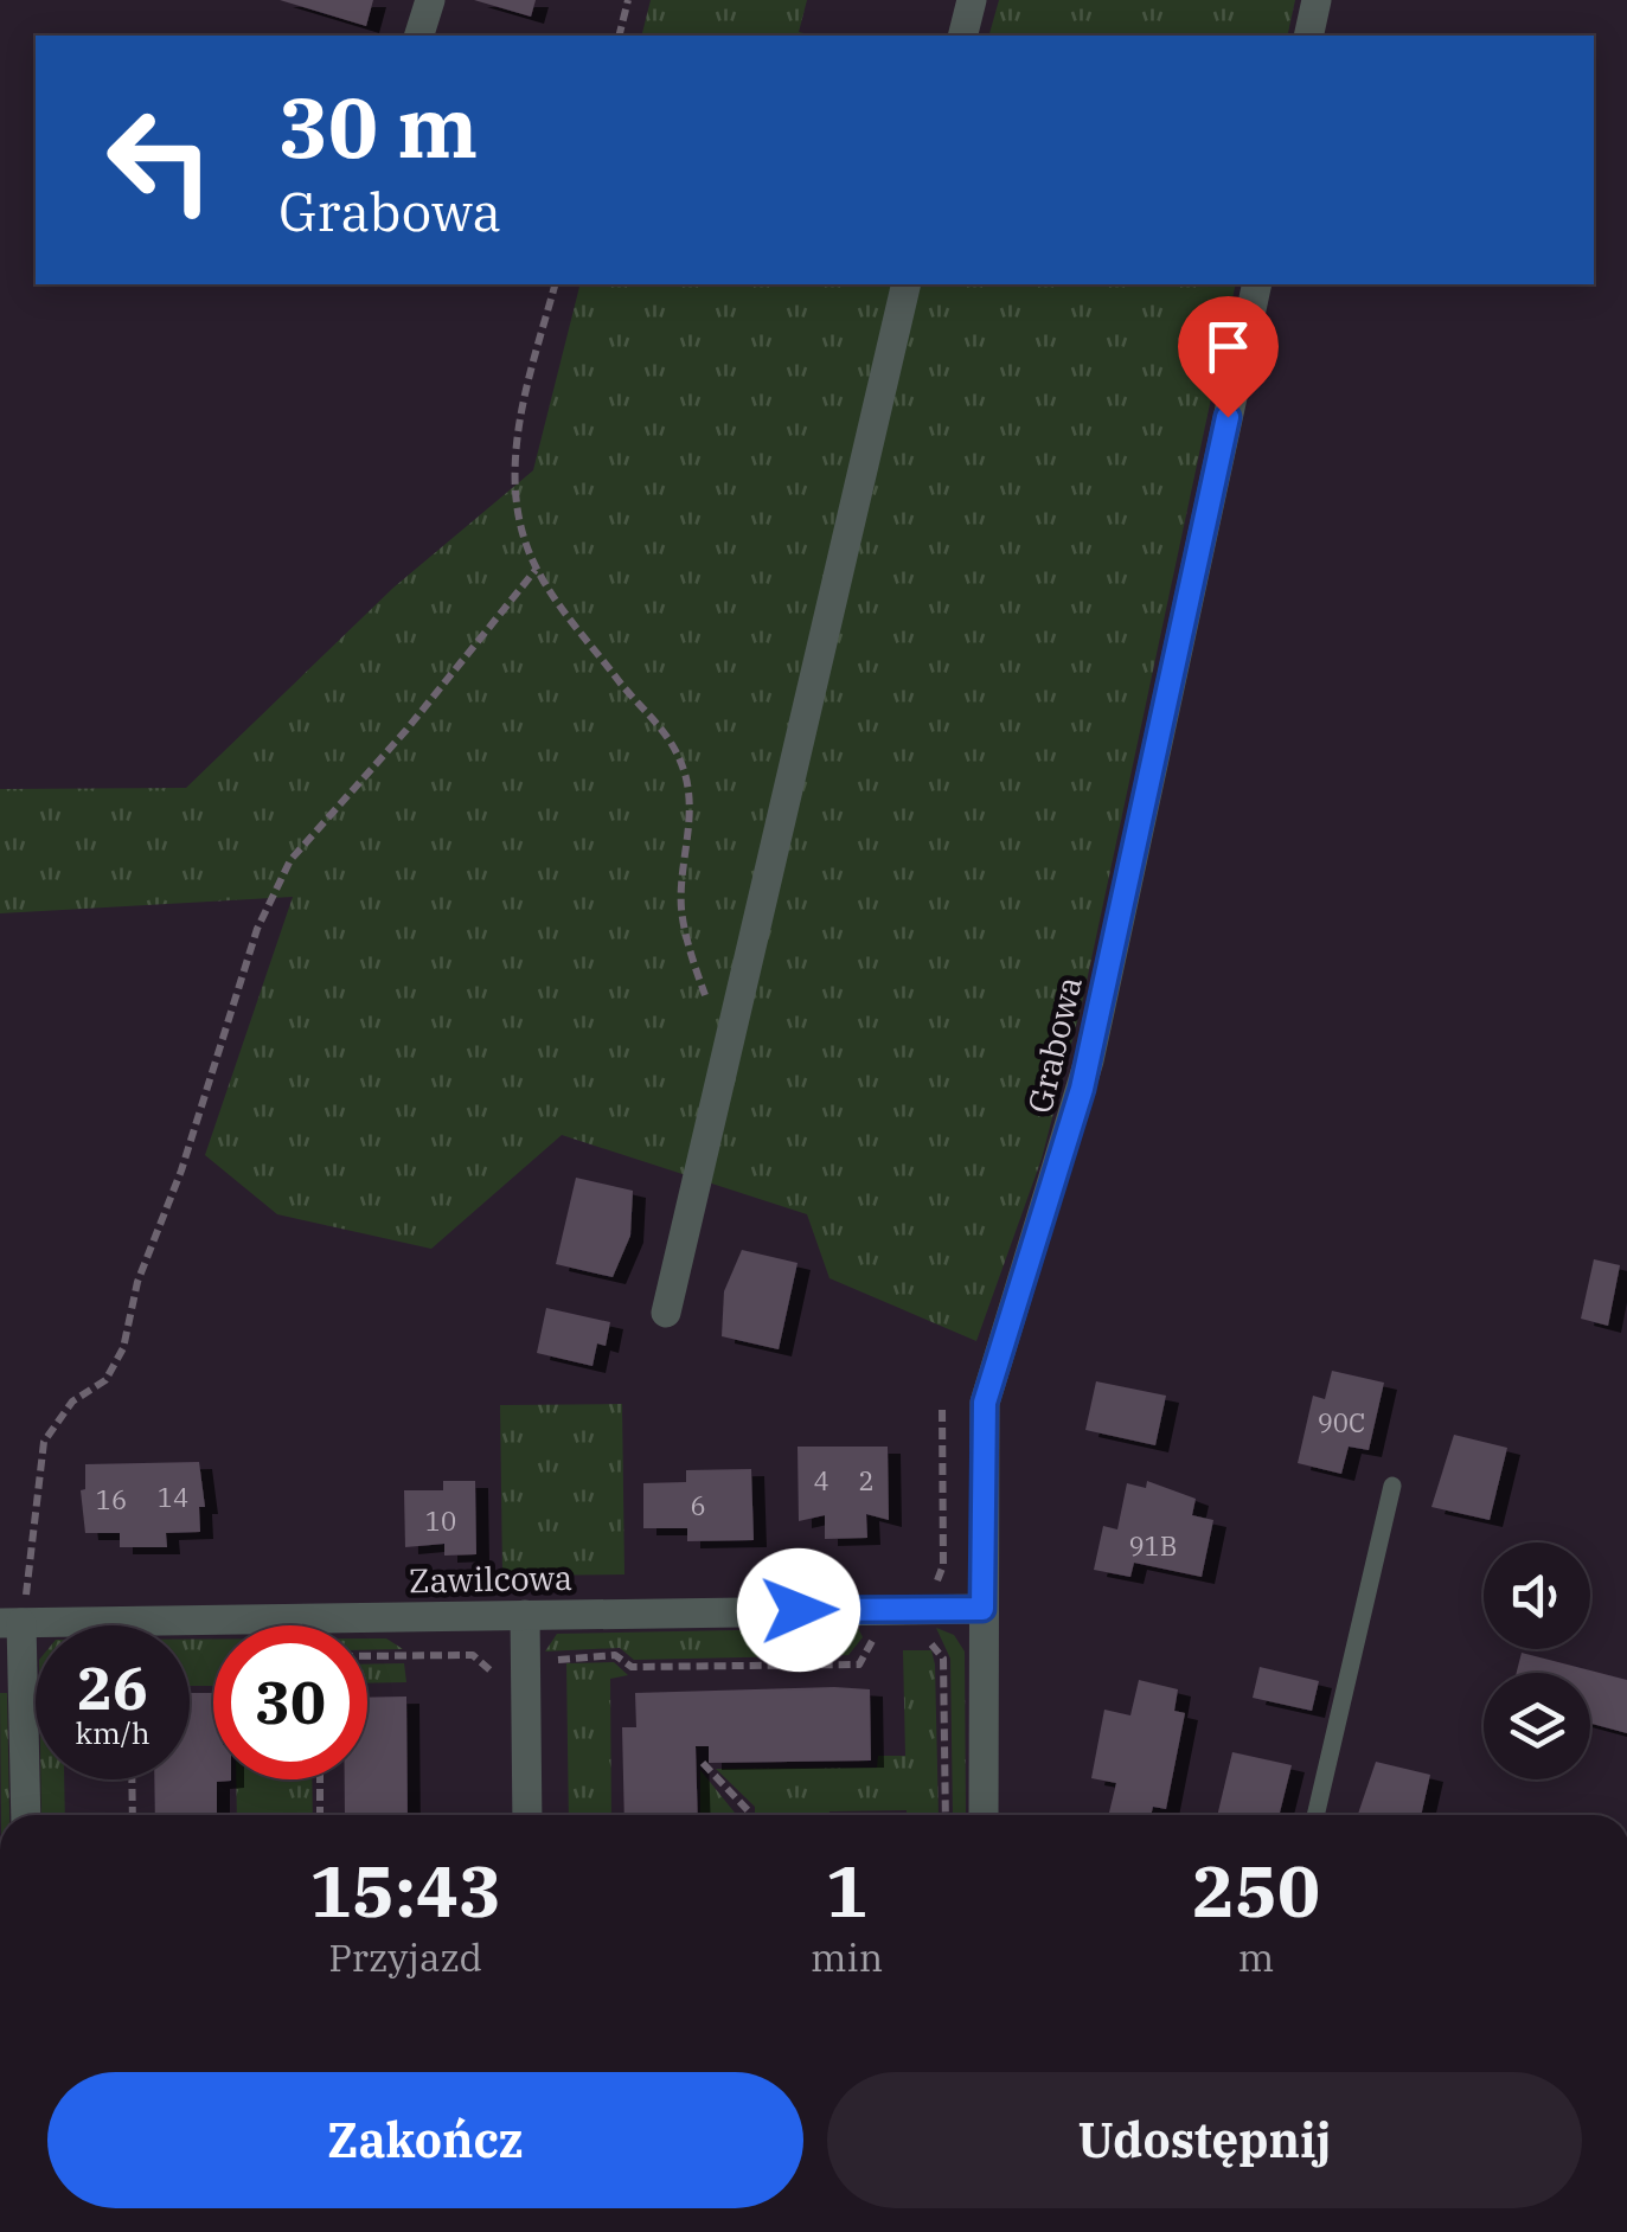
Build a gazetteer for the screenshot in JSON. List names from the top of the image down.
{
  "streets": {
    "street": ["Grabowa", "Zawilcowa"]
  },
  "crossings": [
    ["Grabowa", "Zawilcowa"]
  ],
  "house_numbers": [
    "90C",
    "4",
    "2",
    "14",
    "16",
    "6",
    "10",
    "91B"
  ],
  "page": {
    "turn": ["30 m", "Grabowa"],
    "speed": "26 km/h",
    "limit": "30",
    "eta": [
      "15:43",
      "Przyjazd",
      "1",
      "min",
      "250",
      "m"
    ],
    "buttons": ["Zakończ", "Udostępnij"]
  }
}
